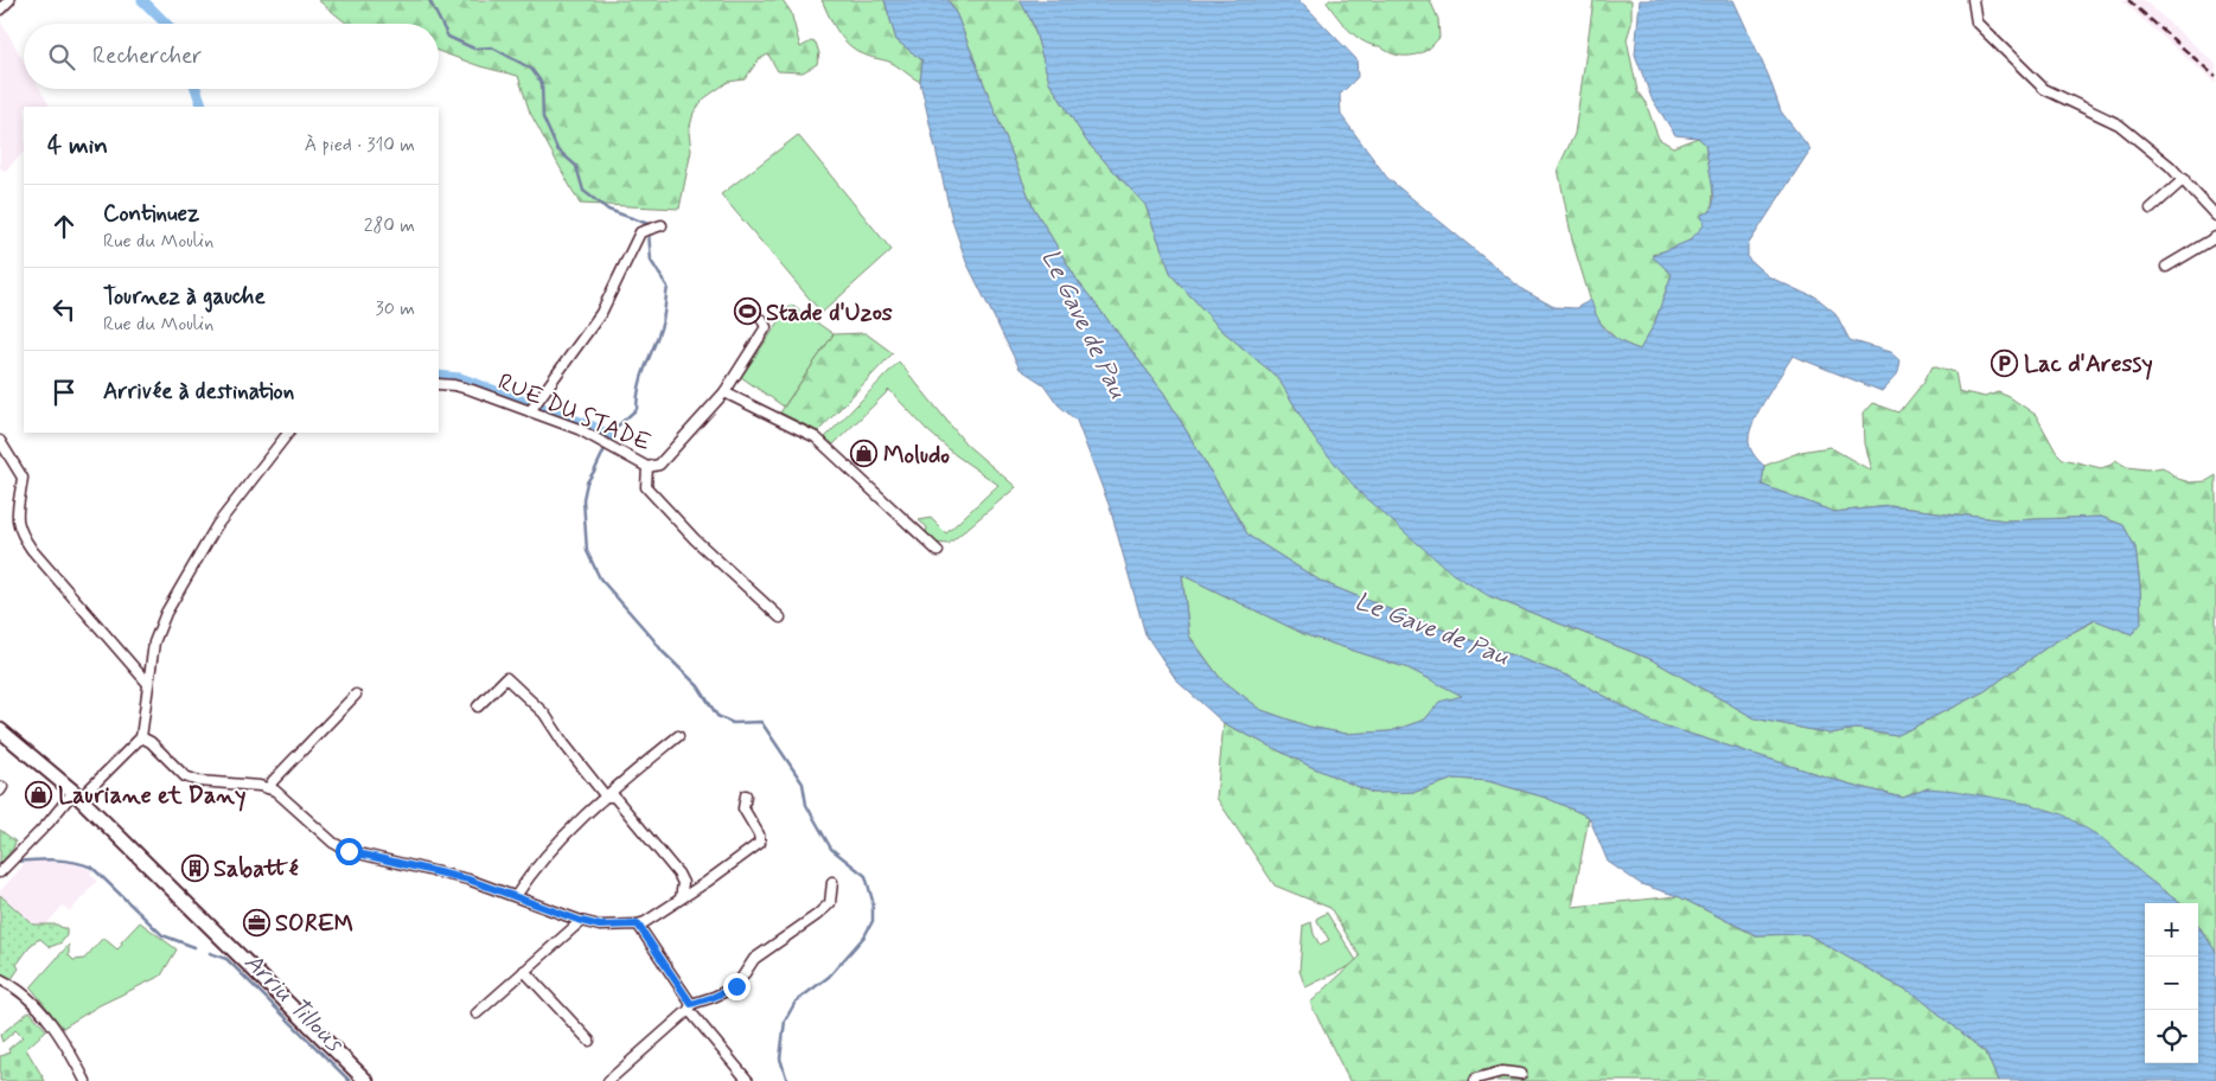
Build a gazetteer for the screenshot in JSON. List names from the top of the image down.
{
  "streets": {
    "street": ["RUE DU STADE"]
  },
  "water": ["Le Gave de Pau", "Arriu Tillous"],
  "places": {
    "sports": ["Stade d'Uzos"],
    "parking": ["Lac d'Aressy"],
    "shop": ["Moludo", "Lauriane et Dany"],
    "building": ["Sabatté"],
    "office": ["SOREM"]
  },
  "page": {
    "search": "Rechercher",
    "heading": ["4 min", "À pied · 310 m"],
    "list": [
      ["Continuez", "Rue du Moulin", "280 m"],
      ["Tournez à gauche", "Rue du Moulin", "30 m"],
      "Arrivée à destination"
    ],
    "map_buttons": ["+", "−"]
  }
}
